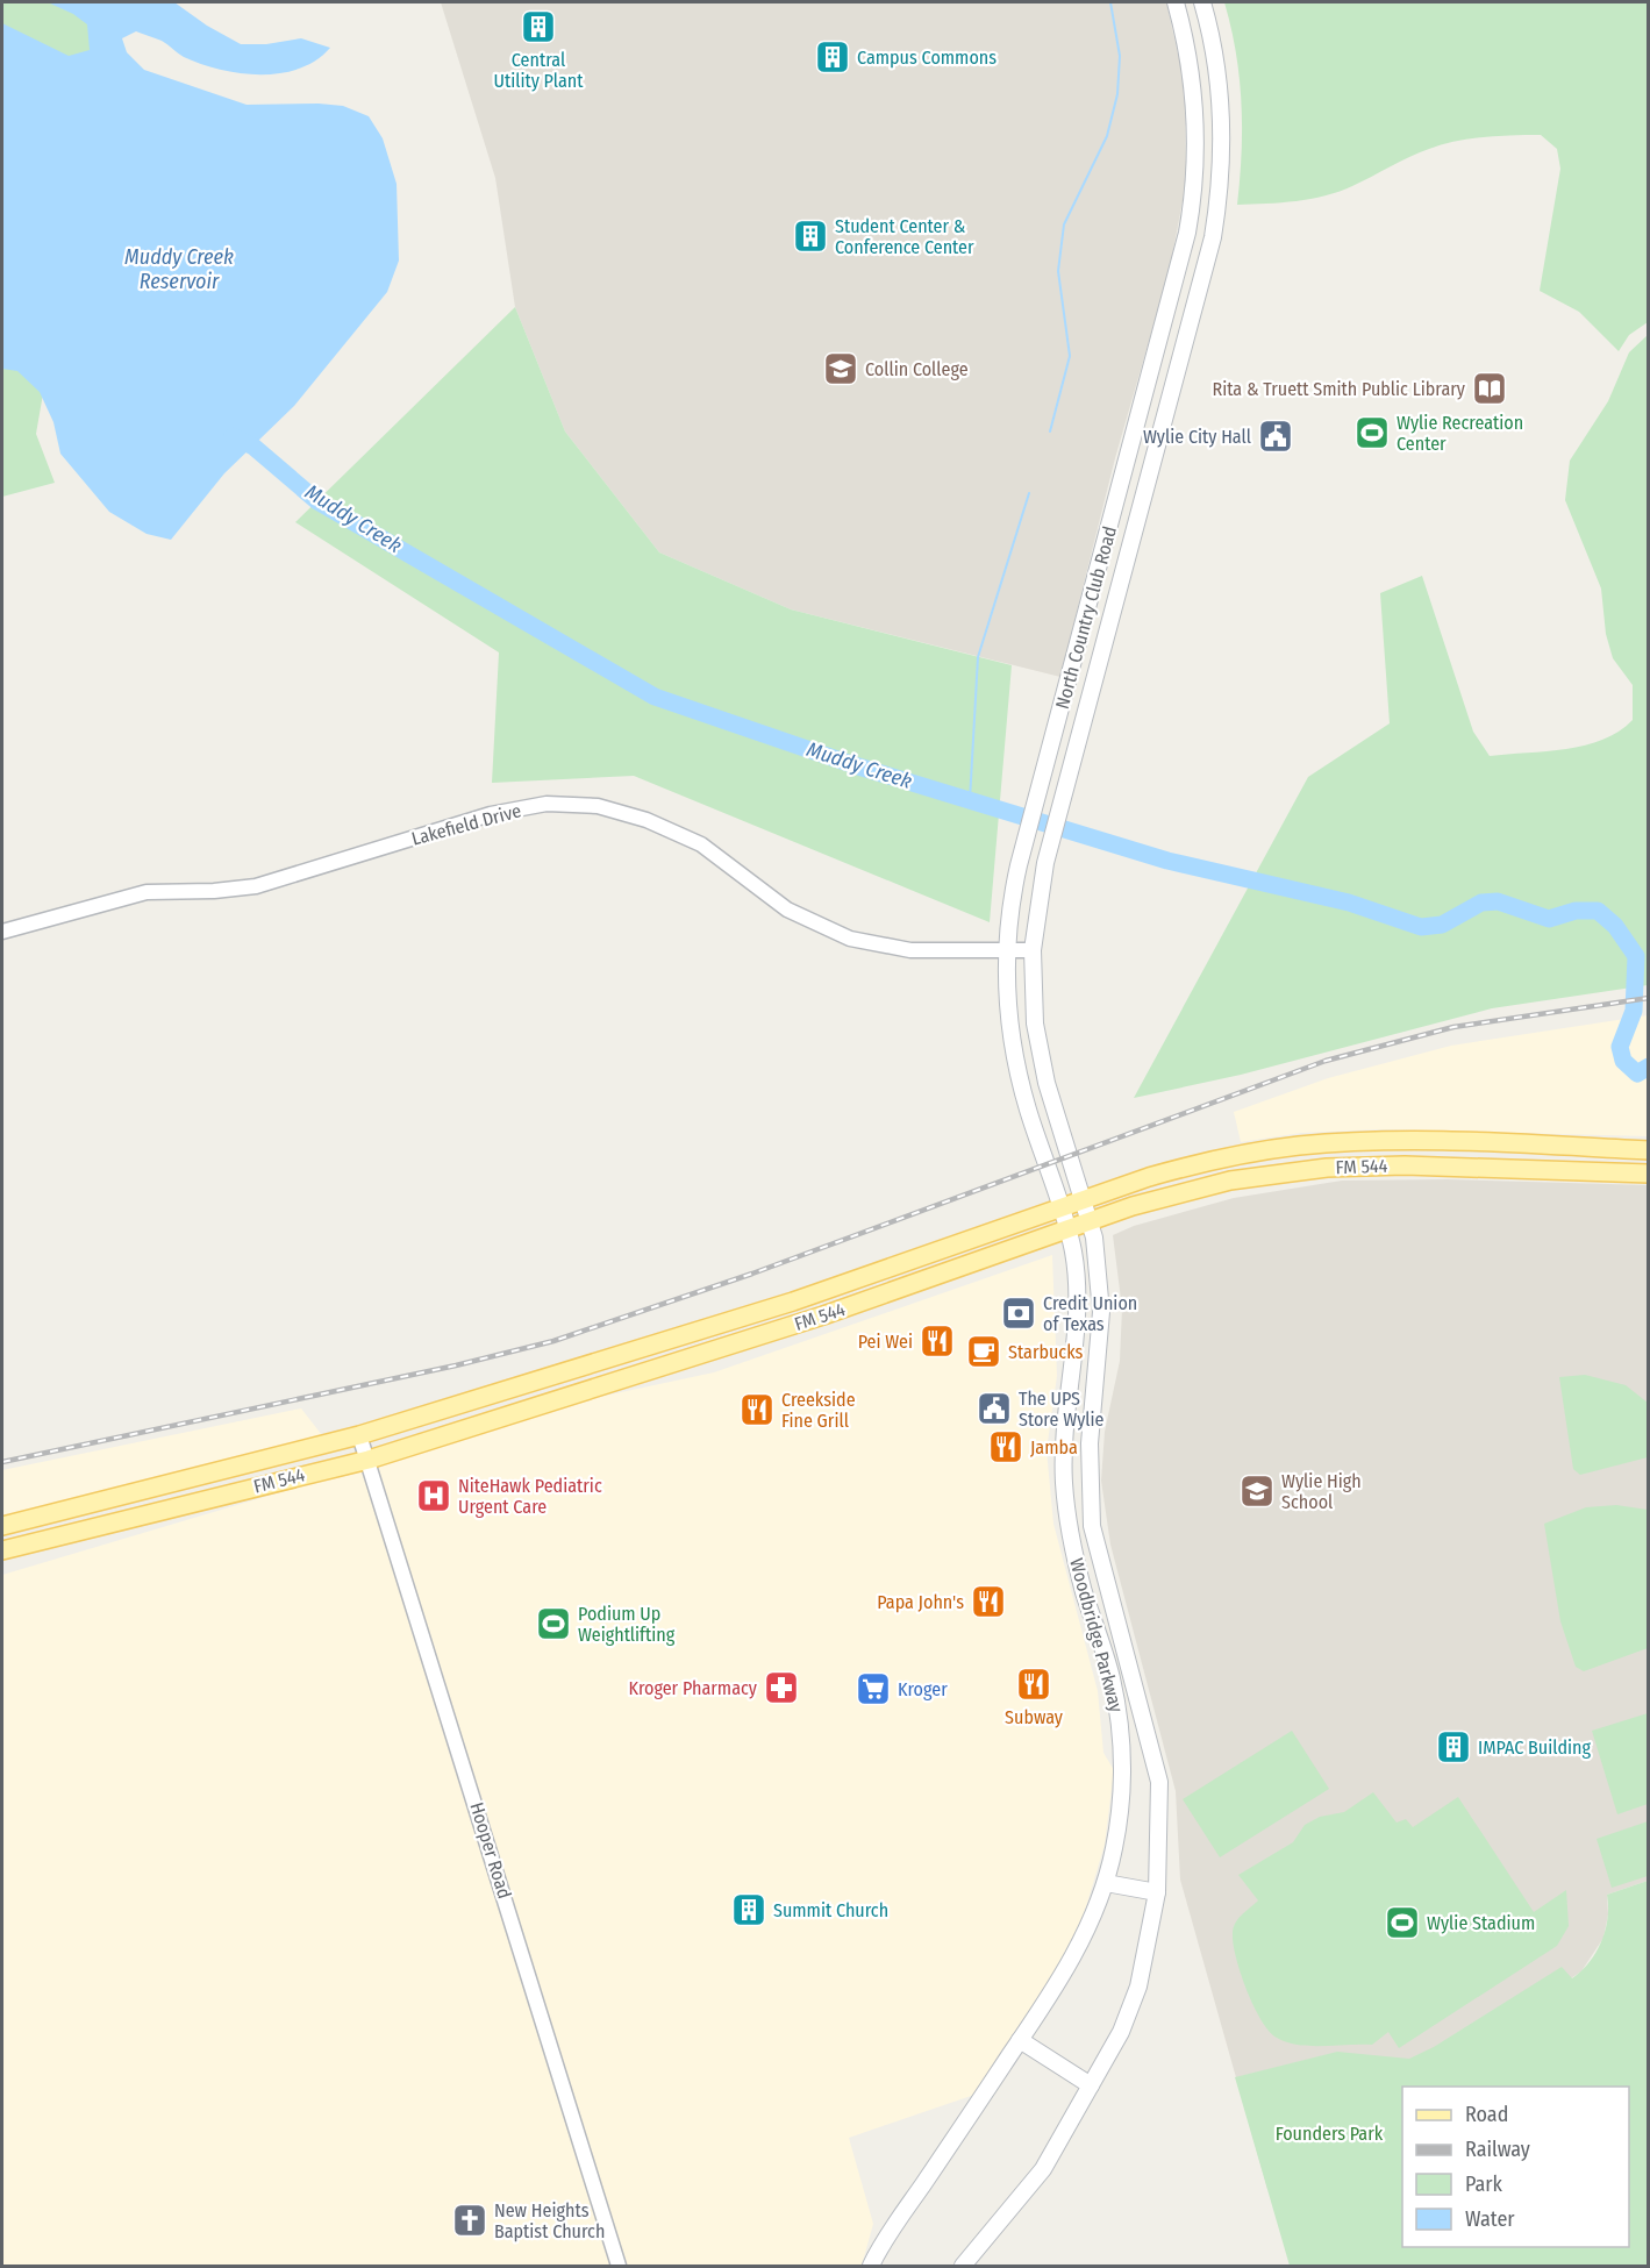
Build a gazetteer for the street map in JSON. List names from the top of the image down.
{
  "streets": {
    "main road": ["North Country Club Road", "FM 544", "Woodbridge Parkway"],
    "street": ["Lakefield Drive", "Hooper Road"]
  },
  "crossings": [
    ["North Country Club Road", "Lakefield Drive"],
    ["North Country Club Road", "FM 544"],
    ["North Country Club Road", "Woodbridge Parkway"],
    ["FM 544", "Woodbridge Parkway"],
    ["FM 544", "Hooper Road"]
  ],
  "water": ["Muddy Creek Reservoir", "Muddy Creek"],
  "parks": ["Founders Park"],
  "places": {
    "building": [
      "Central Utility Plant",
      "Campus Commons",
      "Student Center & Conference Center",
      "IMPAC Building",
      "Summit Church"
    ],
    "school or university": ["Collin College", "Wylie High School"],
    "library": ["Rita & Truett Smith Public Library"],
    "sports": ["Wylie Recreation Center", "Podium Up Weightlifting", "Wylie Stadium"],
    "public building": ["Wylie City Hall", "The UPS Store Wylie"],
    "bank": ["Credit Union of Texas"],
    "restaurant": [
      "Pei Wei",
      "Creekside Fine Grill",
      "Jamba",
      "Papa John's",
      "Subway"
    ],
    "cafe": ["Starbucks"],
    "hospital": ["NiteHawk Pediatric Urgent Care"],
    "pharmacy": ["Kroger Pharmacy"],
    "supermarket": ["Kroger"],
    "church": ["New Heights Baptist Church"]
  },
  "legend": [
    "Road",
    "Railway",
    "Park",
    "Water"
  ]
}
